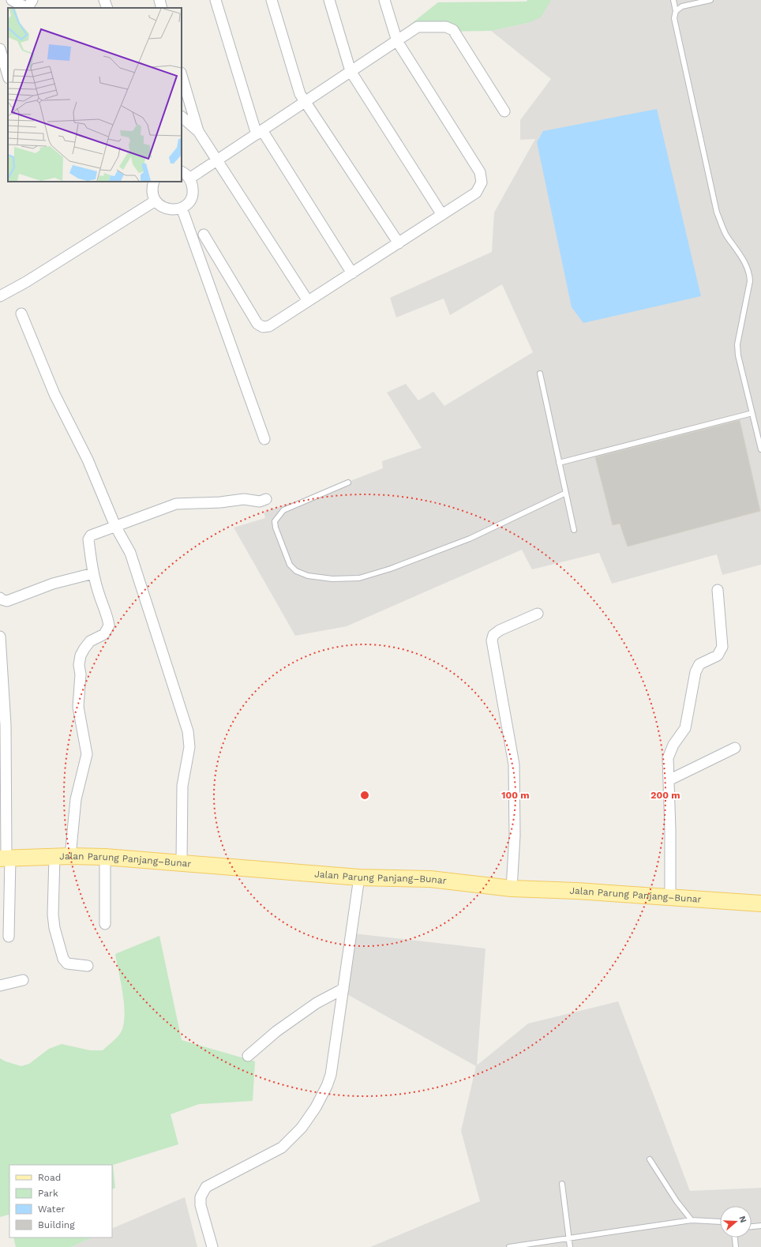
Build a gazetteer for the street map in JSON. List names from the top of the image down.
{
  "streets": {
    "main road": ["Jalan Parung Panjang–Bunar"]
  },
  "legend": [
    "Road",
    "Park",
    "Water",
    "Building"
  ],
  "north": "right",
  "rings": ["100 m", "200 m"]
}
